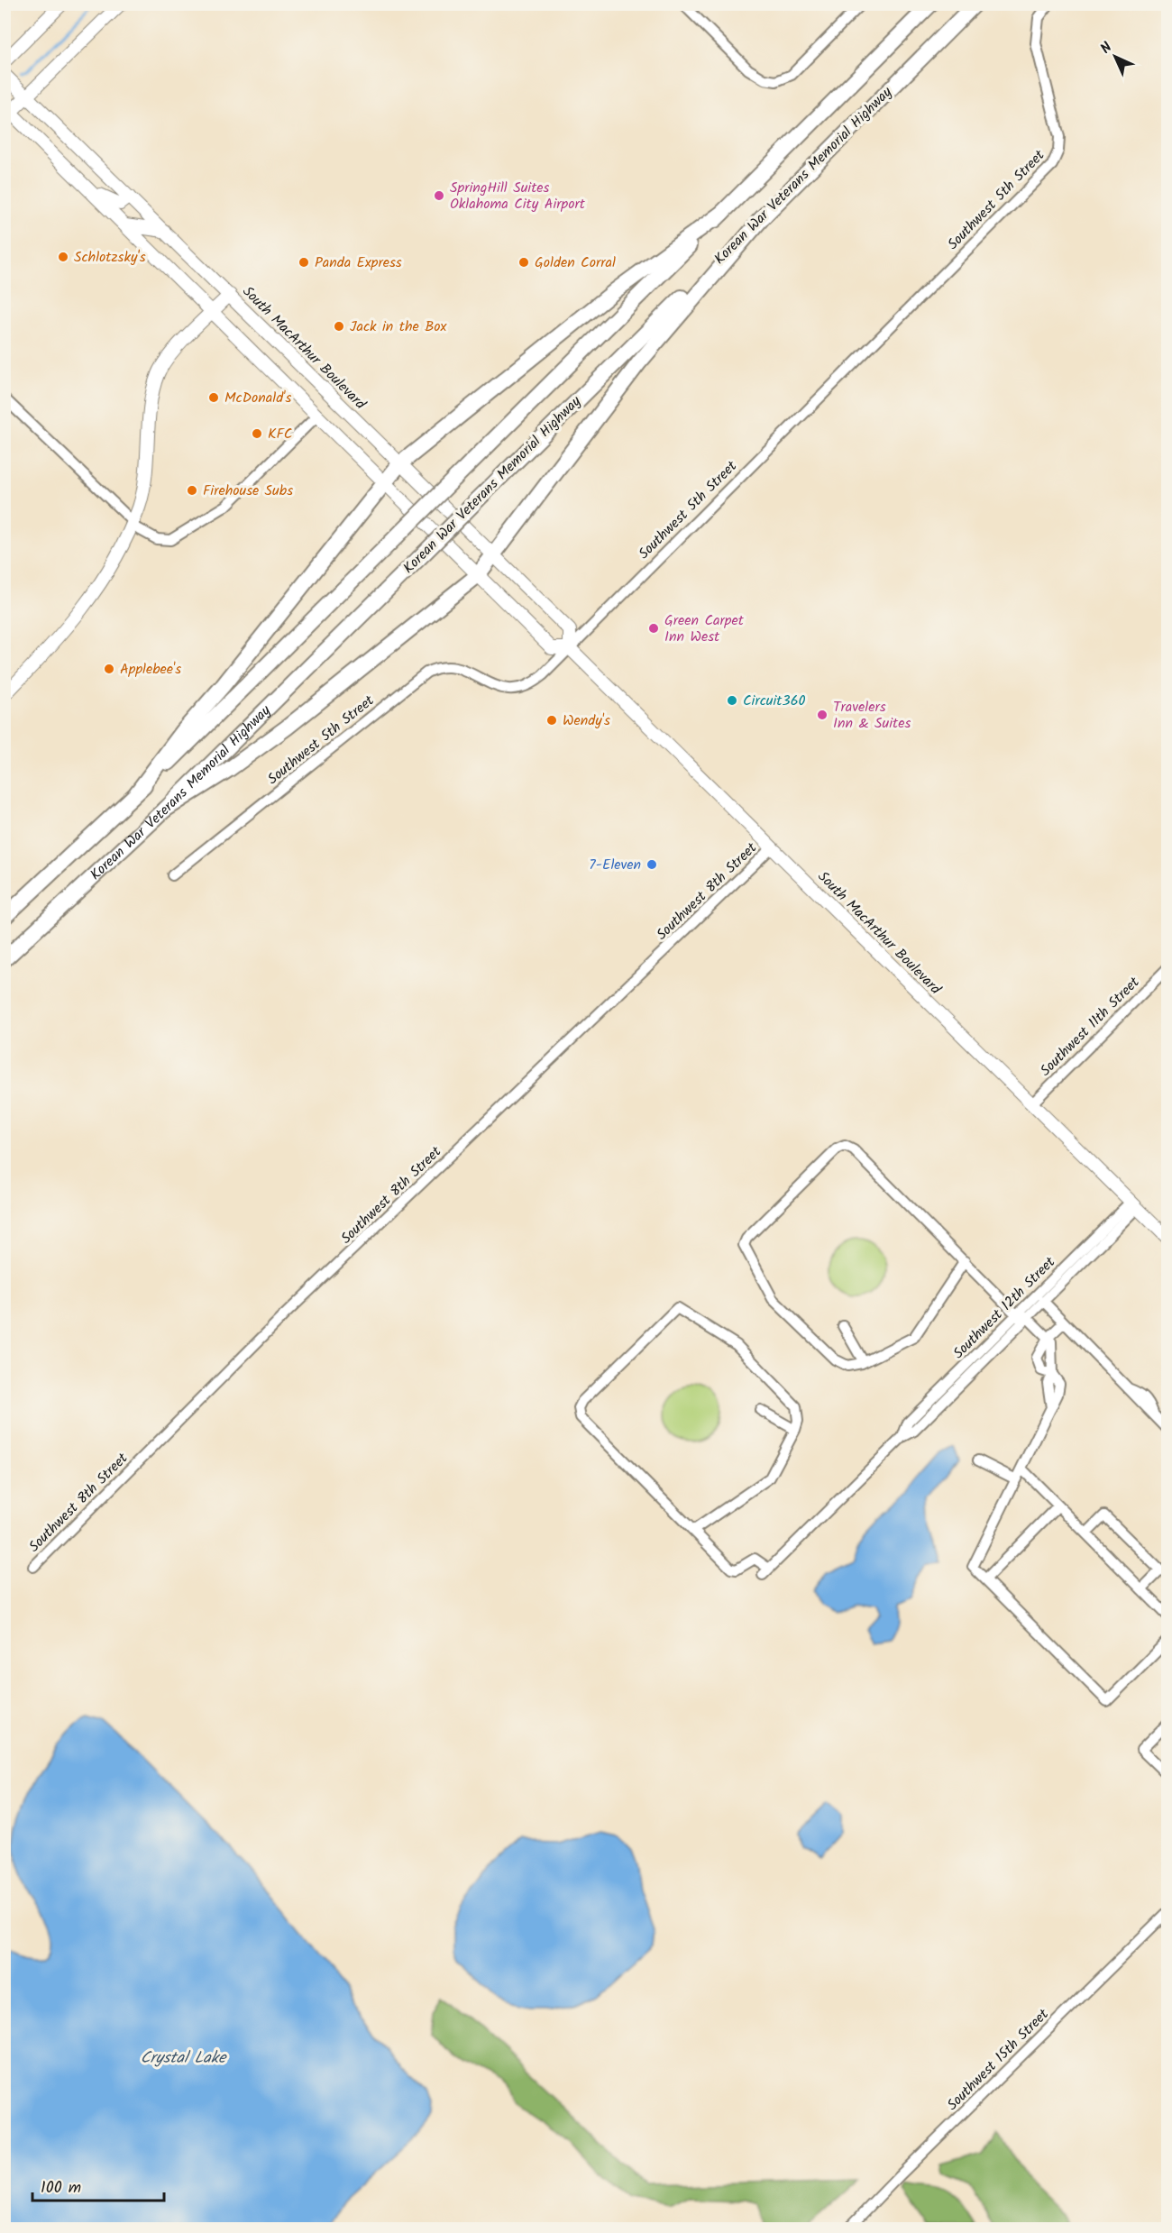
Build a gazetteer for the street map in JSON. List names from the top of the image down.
{
  "streets": {
    "highway": ["Korean War Veterans Memorial Highway"],
    "main road": ["South MacArthur Boulevard"],
    "street": [
      "Southwest 5th Street",
      "Southwest 8th Street",
      "Southwest 11th Street",
      "Southwest 12th Street",
      "Southwest 15th Street"
    ]
  },
  "crossings": [
    ["Southwest 5th Street", "South MacArthur Boulevard"],
    ["South MacArthur Boulevard", "Southwest 8th Street"],
    ["South MacArthur Boulevard", "Southwest 11th Street"],
    ["South MacArthur Boulevard", "Southwest 12th Street"]
  ],
  "water": ["Crystal Lake"],
  "places": [
    "SpringHill Suites Oklahoma City Airport",
    "Schlotzsky's",
    "Panda Express",
    "Golden Corral",
    "Jack in the Box",
    "McDonald's",
    "KFC",
    "Firehouse Subs",
    "Green Carpet Inn West",
    "Applebee's",
    "Circuit360",
    "Travelers Inn & Suites",
    "Wendy's",
    "7-Eleven"
  ],
  "scale_bar": "100 m",
  "north": "top left"
}
